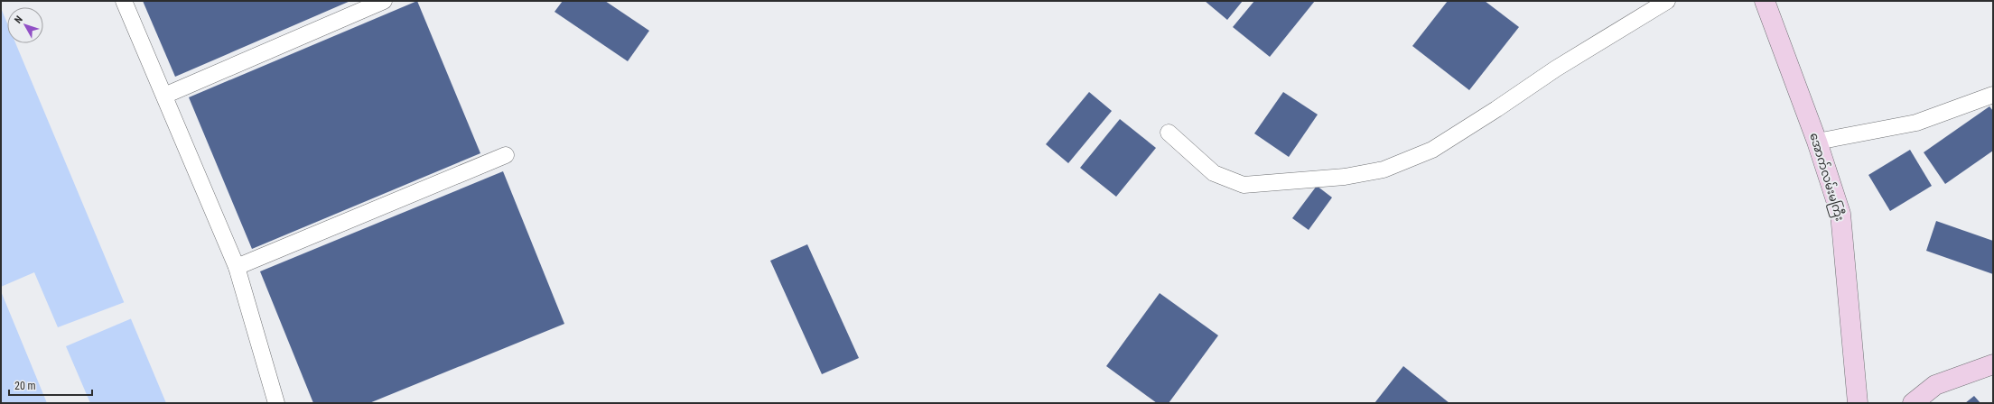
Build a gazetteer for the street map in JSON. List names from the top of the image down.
{
  "streets": {
    "main road": ["အောက်လမ်းမကြီး"]
  },
  "scale_bar": "20 m",
  "north": "top left"
}
